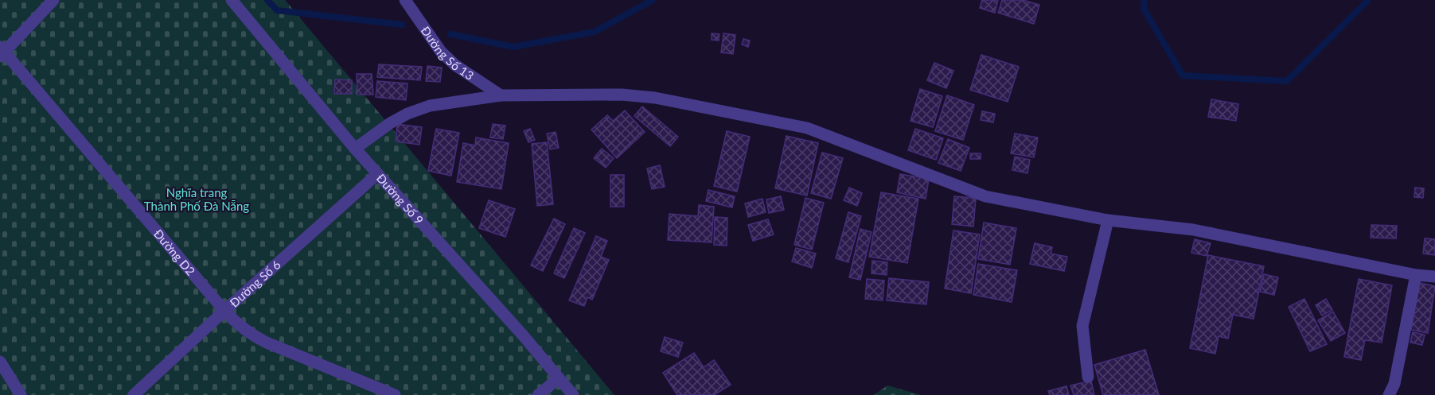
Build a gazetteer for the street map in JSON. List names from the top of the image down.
{
  "streets": {
    "street": [
      "Đường Số 13",
      "Đường Số 9",
      "Đường D2",
      "Đường Số 6"
    ]
  },
  "crossings": [
    ["Đường Số 9", "Đường Số 6"],
    ["Đường D2", "Đường Số 6"]
  ],
  "parks": ["Nghĩa trang Thành Phố Đà Nẵng"]
}
